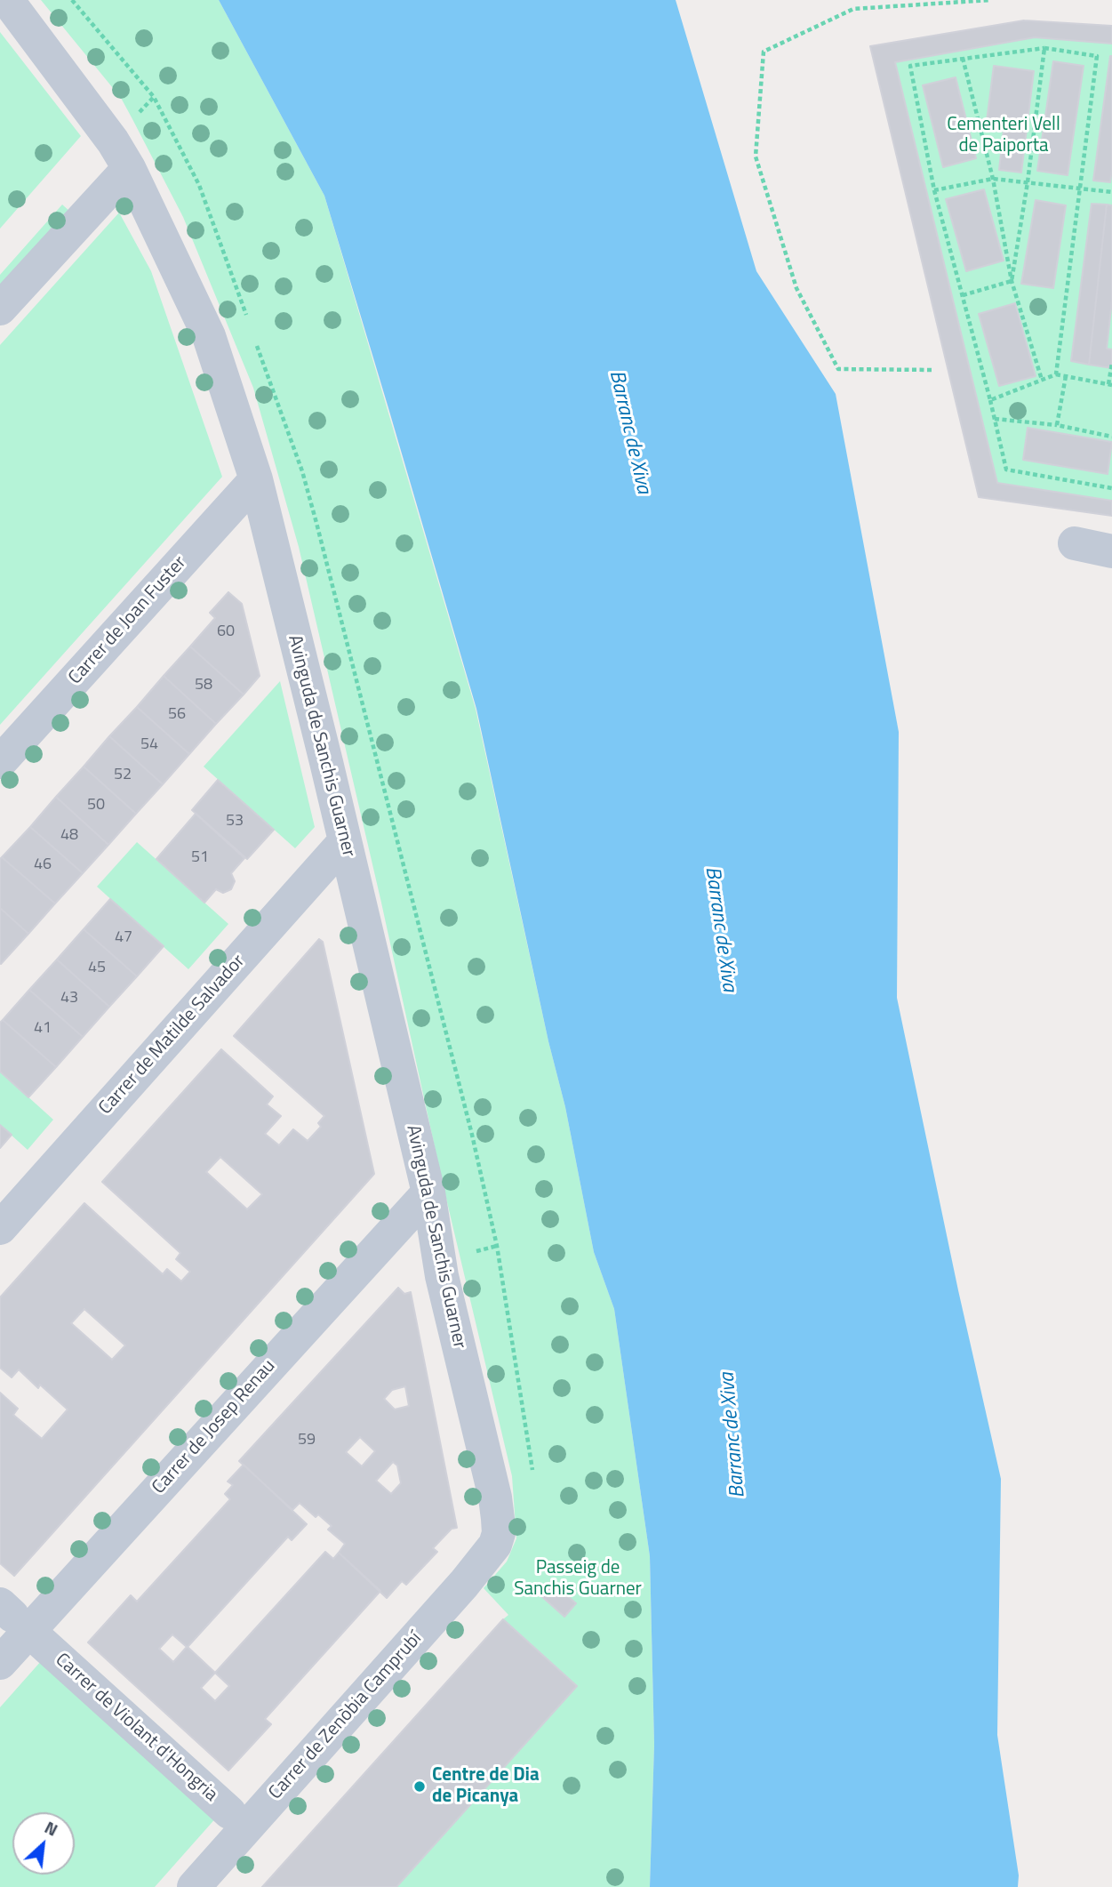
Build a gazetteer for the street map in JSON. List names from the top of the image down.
{
  "streets": {
    "street": [
      "Carrer de Joan Fuster",
      "Avinguda de Sanchis Guarner",
      "Carrer de Matilde Salvador",
      "Carrer de Josep Renau",
      "Carrer de Zenòbia Camprubí",
      "Carrer de Violant d'Hongria"
    ]
  },
  "crossings": [
    ["Carrer de Joan Fuster", "Avinguda de Sanchis Guarner"],
    ["Avinguda de Sanchis Guarner", "Carrer de Matilde Salvador"],
    ["Avinguda de Sanchis Guarner", "Carrer de Josep Renau"],
    ["Avinguda de Sanchis Guarner", "Carrer de Zenòbia Camprubí"]
  ],
  "water": ["Barranc de Xiva"],
  "parks": ["Cementeri Vell de Paiporta", "Passeig de Sanchis Guarner"],
  "places": ["Centre de Dia de Picanya"],
  "house_numbers": [
    "60",
    "58",
    "56",
    "54",
    "52",
    "50",
    "53",
    "48",
    "51",
    "46",
    "47",
    "45",
    "43",
    "41",
    "59"
  ],
  "north": "top right"
}
